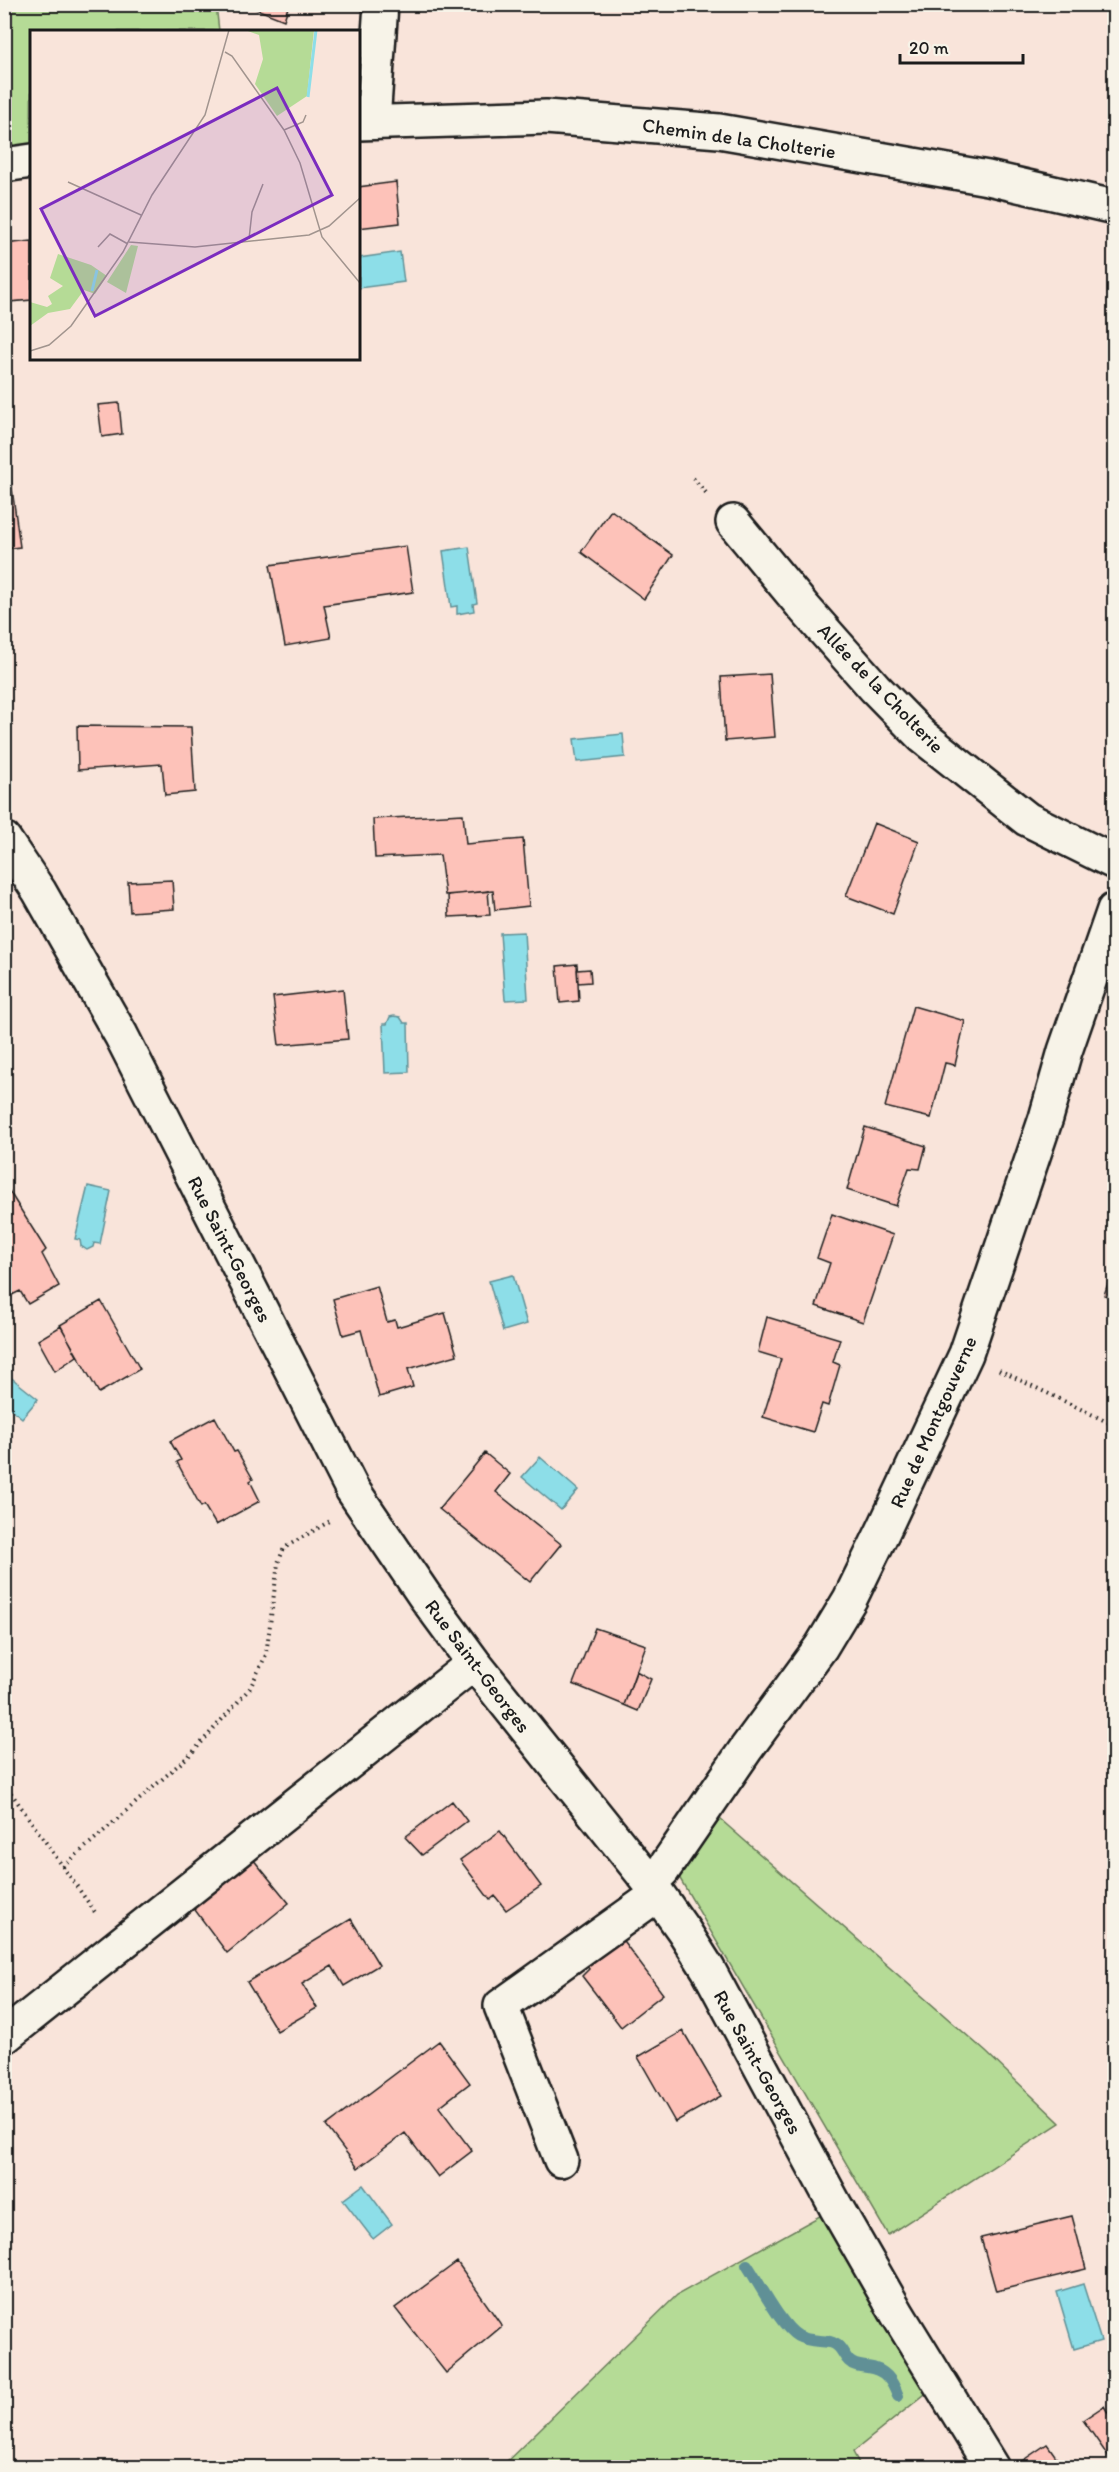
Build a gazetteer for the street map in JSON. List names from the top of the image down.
{
  "streets": {
    "street": [
      "Chemin de la Cholterie",
      "Allée de la Cholterie",
      "Rue Saint-Georges",
      "Rue de Montgouverne"
    ]
  },
  "crossings": [
    ["Rue Saint-Georges", "Rue de Montgouverne"]
  ],
  "scale_bar": "20 m"
}
